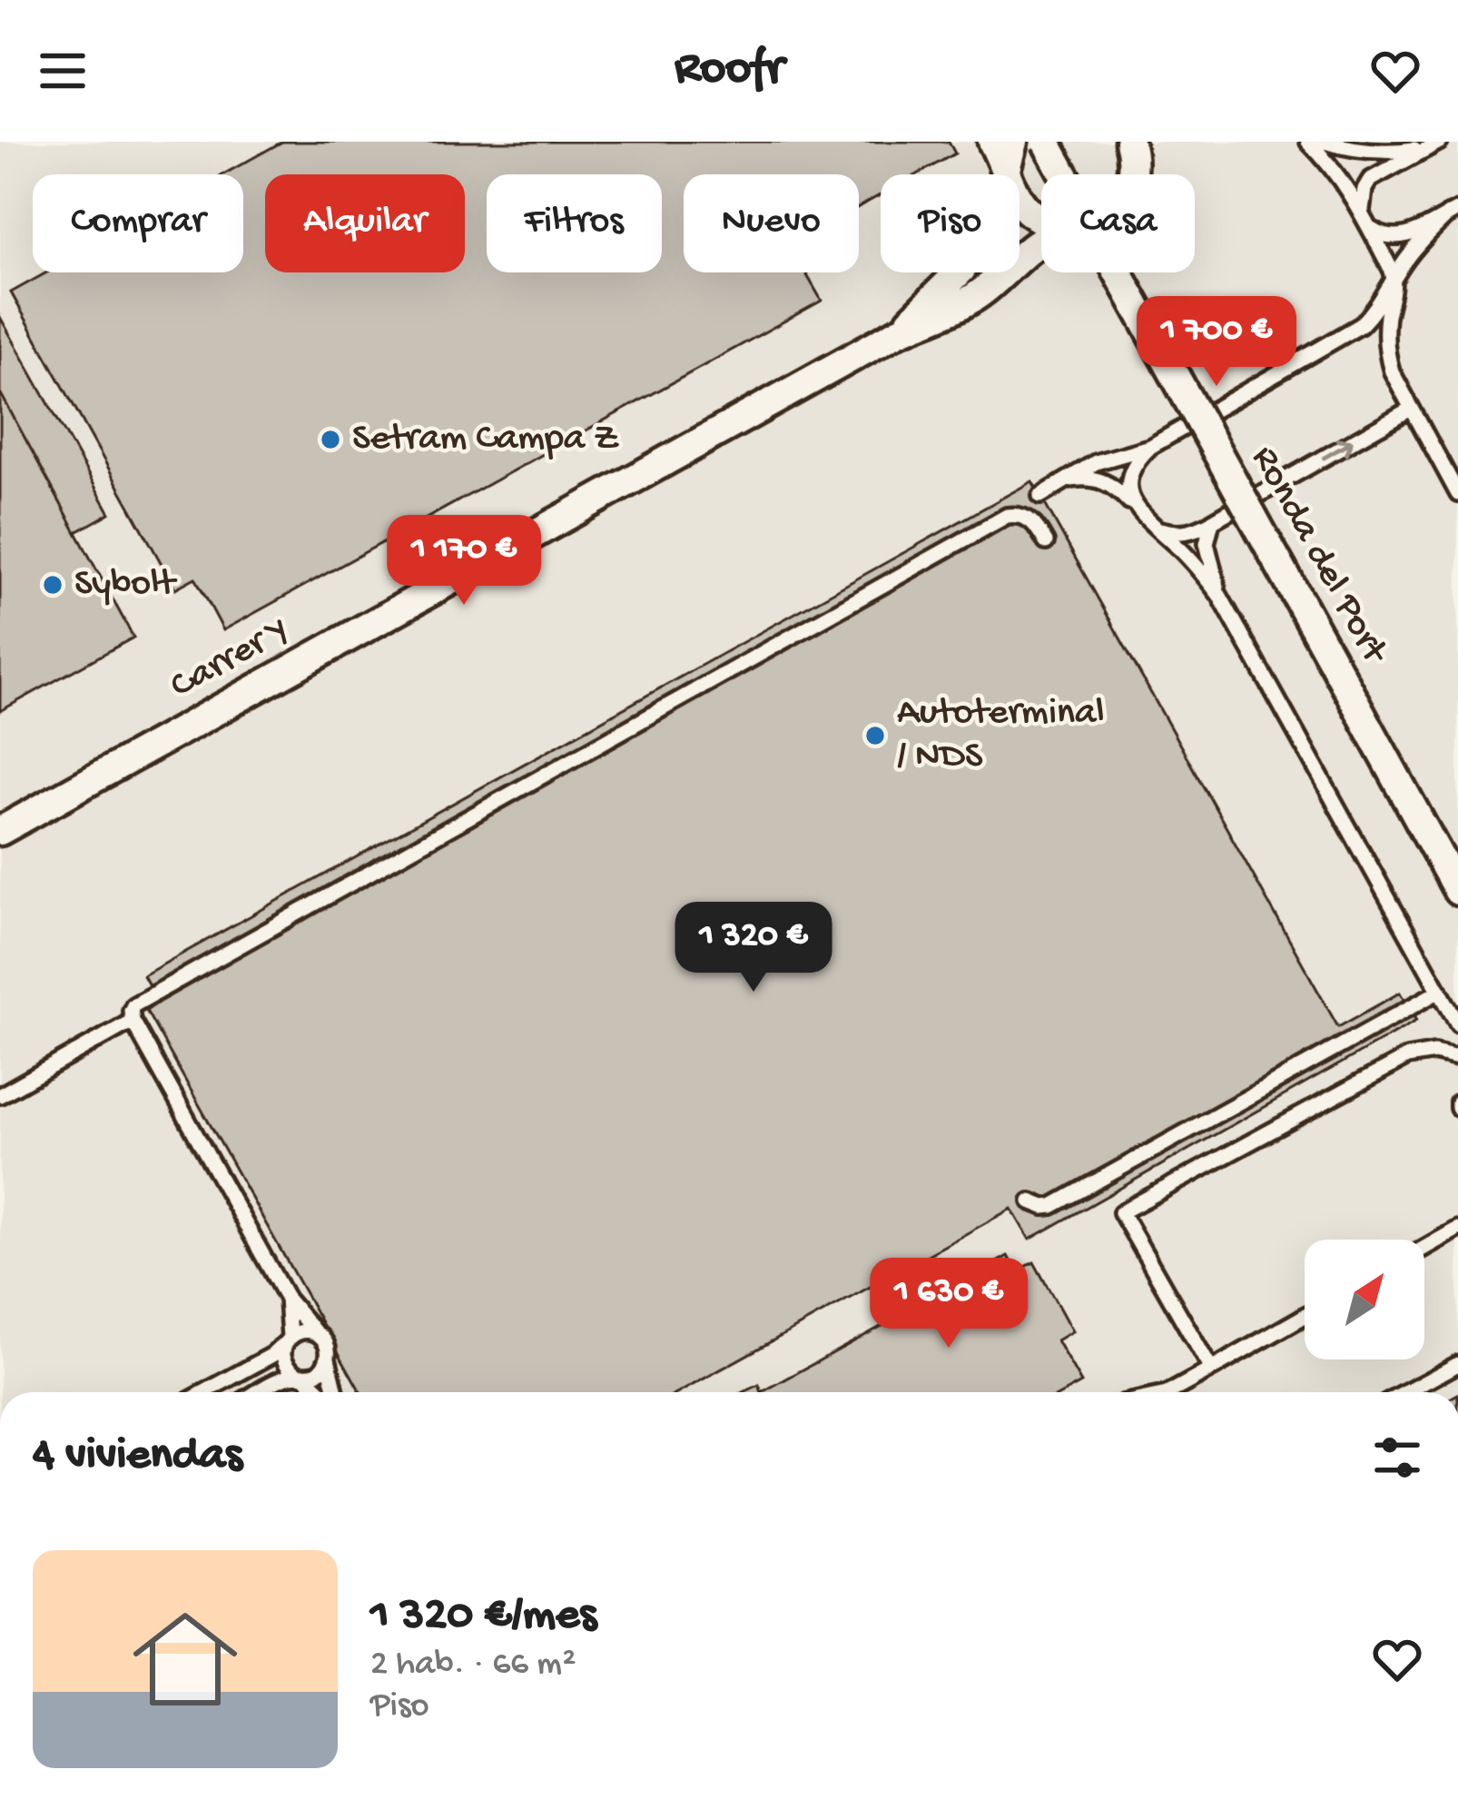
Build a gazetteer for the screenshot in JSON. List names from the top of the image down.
{
  "streets": {
    "street": ["Ronda del Port", "Carrer Y"]
  },
  "places": ["Setram Campa Z", "Sybolt", "Autoterminal / NDS"],
  "north": "top right",
  "page": {
    "header": "Roofr",
    "chip": [
      "Comprar",
      "Alquilar",
      "Filtros",
      "Nuevo",
      "Piso",
      "Casa"
    ],
    "price": [
      "1 700 €",
      "1 170 €",
      "1 320 €",
      "1 630 €"
    ],
    "heading": "4 viviendas",
    "list": [
      {
        "name": "1 320 €/mes",
        "note": "2 hab. · 66 m² · Piso"
      }
    ]
  }
}
